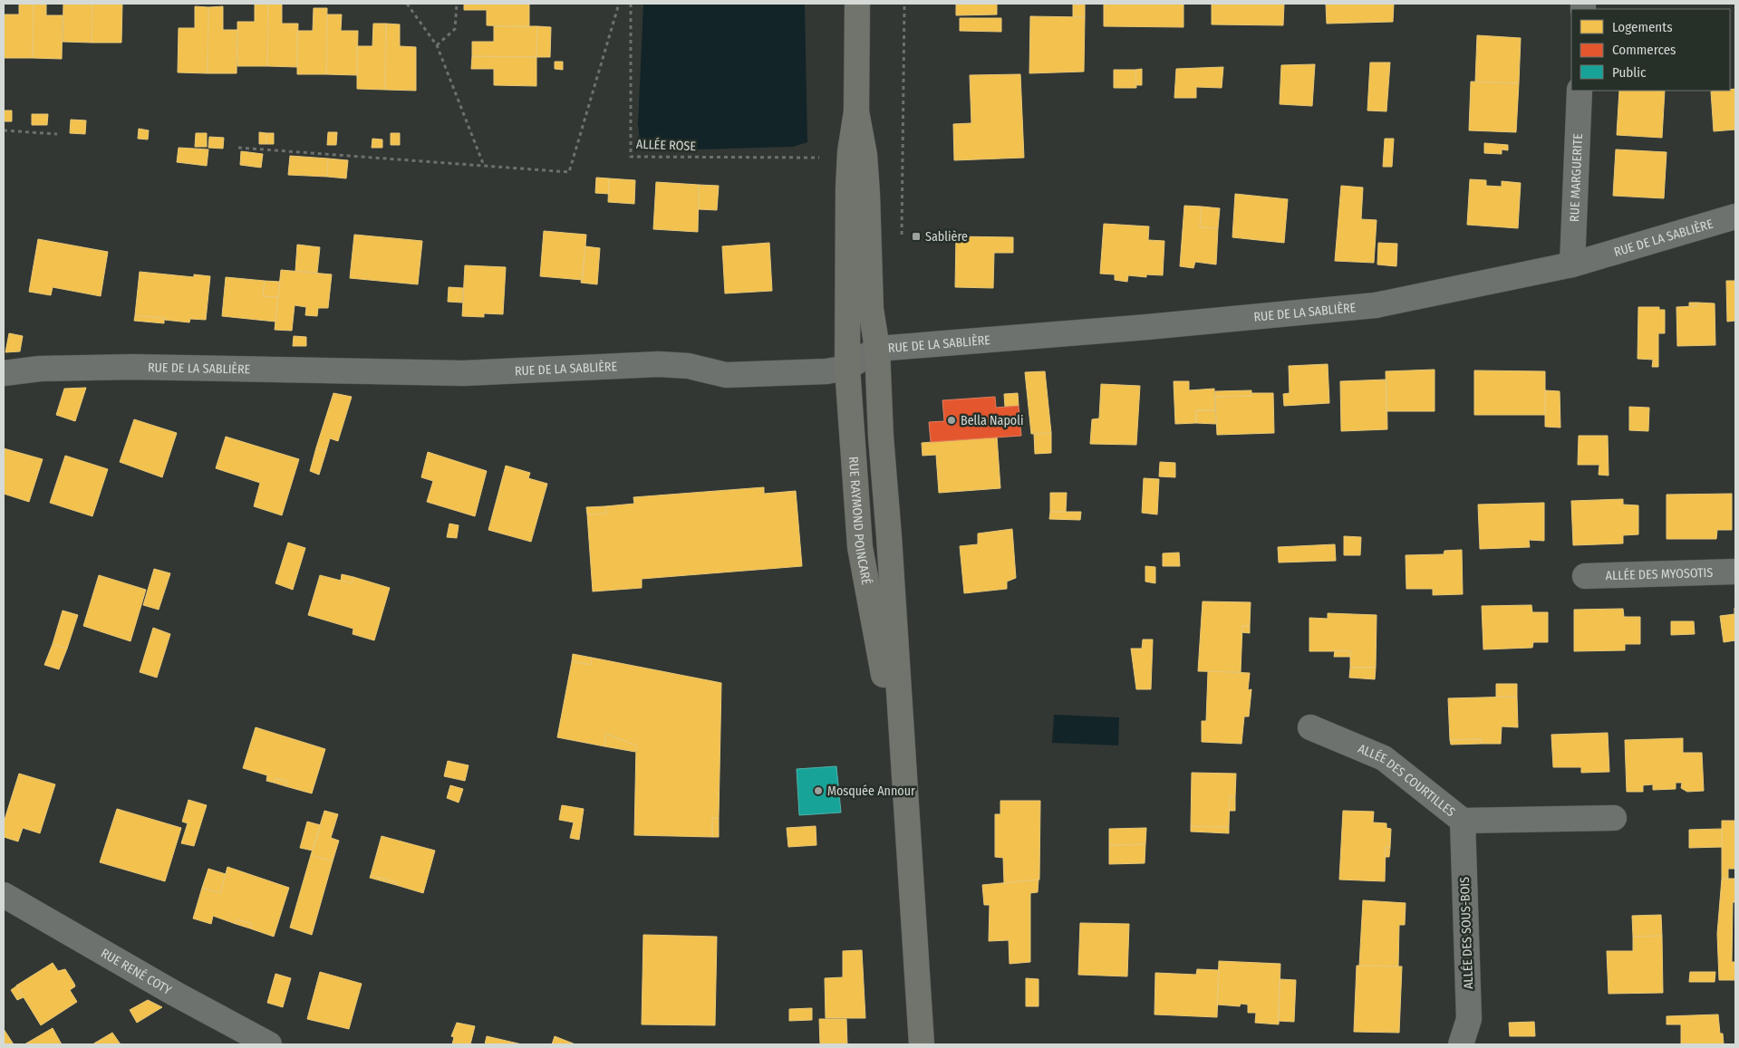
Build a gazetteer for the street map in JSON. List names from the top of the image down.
{
  "streets": {
    "main road": ["RUE RAYMOND POINCARÉ"],
    "street": [
      "RUE MARGUERITE",
      "RUE DE LA SABLIÈRE",
      "ALLÉE DES MYOSOTIS",
      "ALLÉE DES COURTILLES",
      "ALLÉE DES SOUS-BOIS",
      "RUE RENÉ COTY"
    ],
    "path": ["ALLÉE ROSE"]
  },
  "crossings": [
    ["RUE MARGUERITE", "RUE DE LA SABLIÈRE"],
    ["RUE DE LA SABLIÈRE", "RUE RAYMOND POINCARÉ"],
    ["ALLÉE DES COURTILLES", "ALLÉE DES SOUS-BOIS"]
  ],
  "places": {
    "transit": ["Sablière"],
    "other": ["Bella Napoli", "Mosquée Annour"]
  },
  "legend": ["Logements", "Commerces", "Public"]
}
